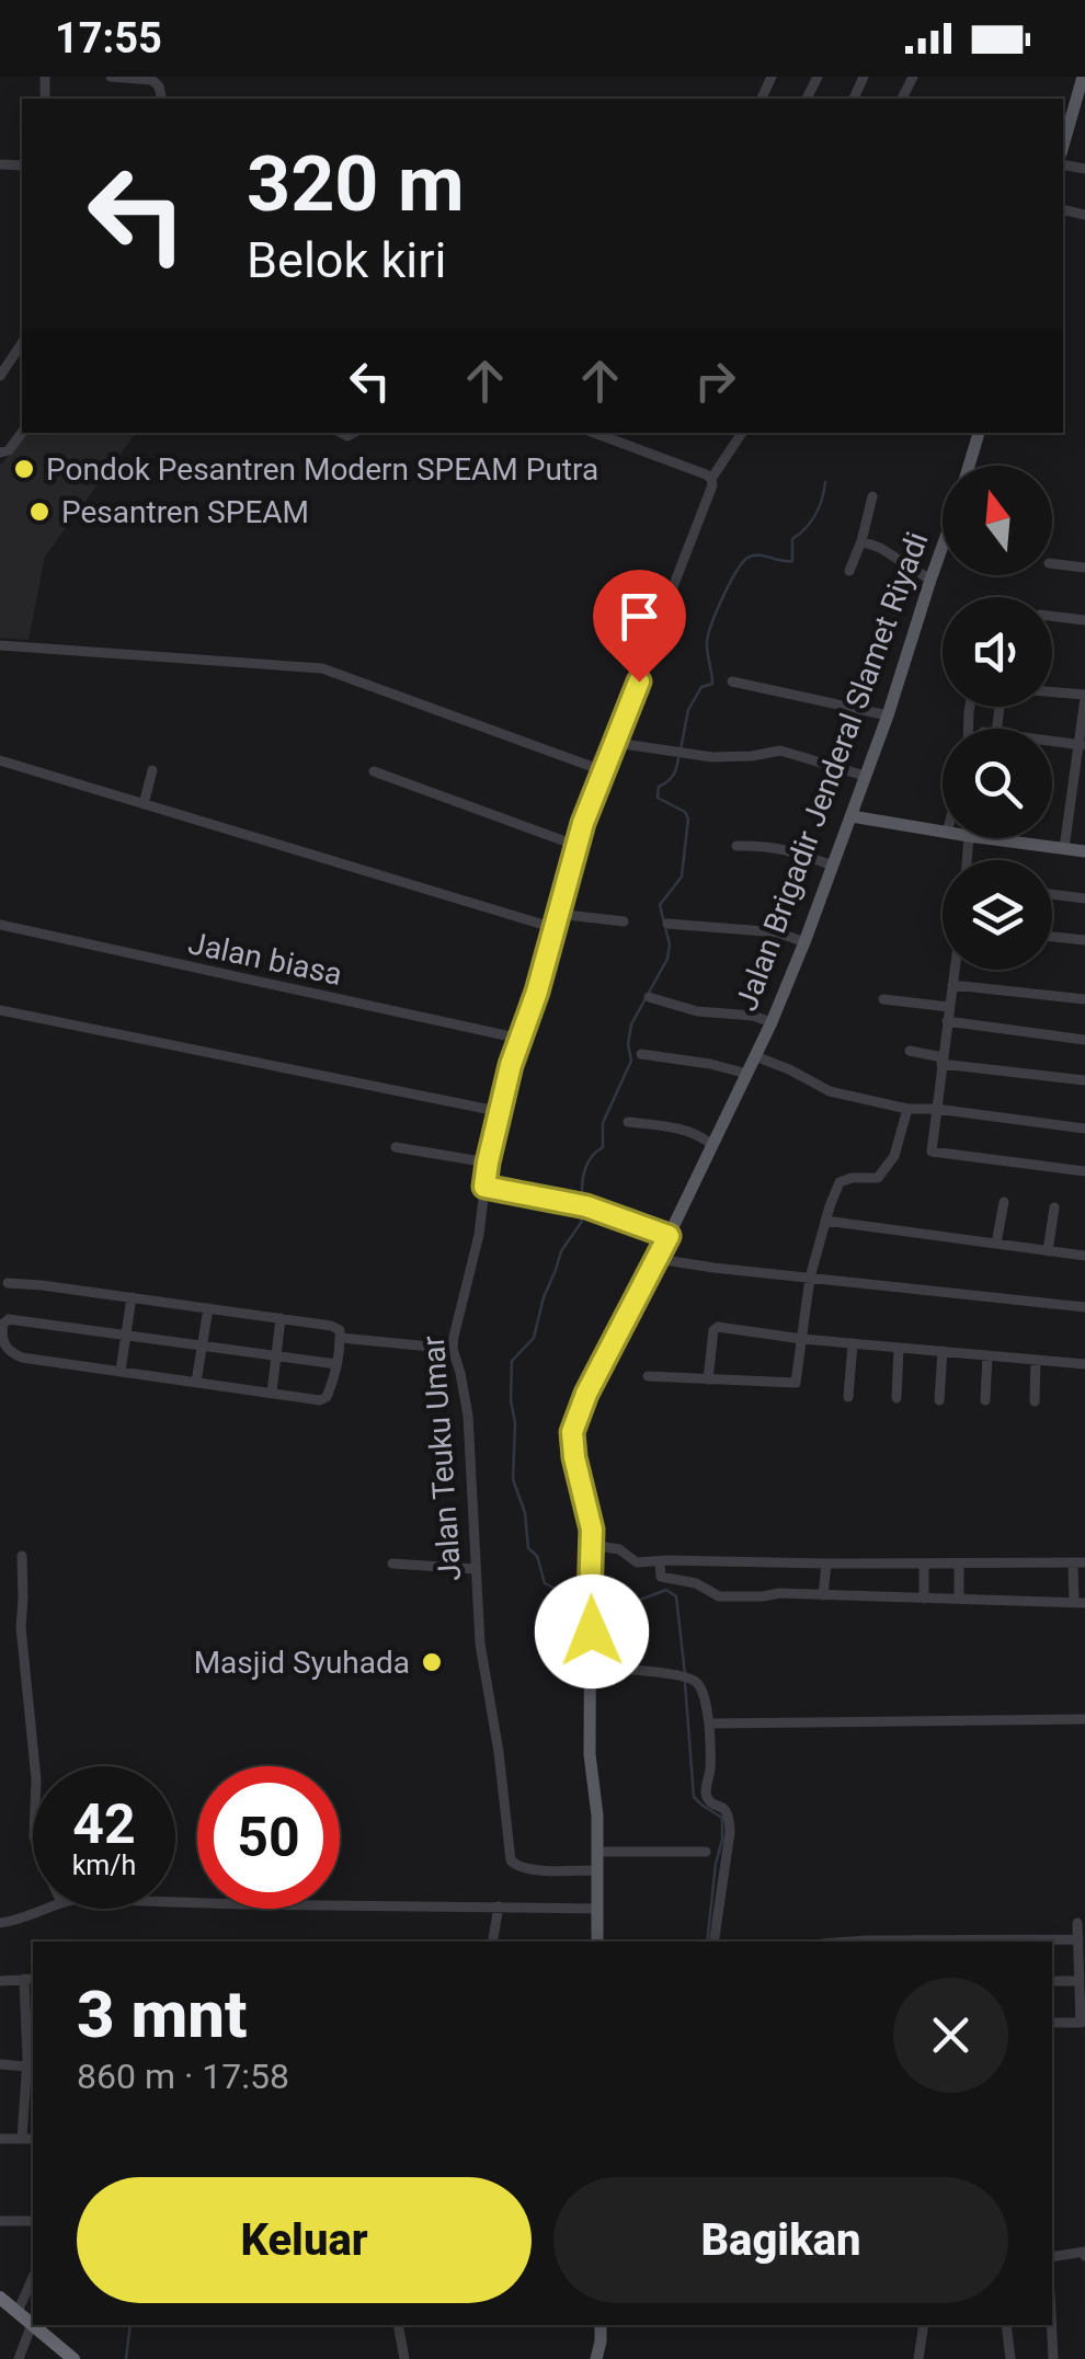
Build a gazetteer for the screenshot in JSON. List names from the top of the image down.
{
  "streets": {
    "main road": ["Jalan Brigadir Jenderal Slamet Riyadi"],
    "street": ["Jalan biasa", "Jalan Teuku Umar"]
  },
  "crossings": [
    ["Jalan Brigadir Jenderal Slamet Riyadi", "Jalan Teuku Umar"],
    ["Jalan biasa", "Jalan Teuku Umar"]
  ],
  "places": ["Pondok Pesantren Modern SPEAM Putra", "Pesantren SPEAM", "Masjid Syuhada"],
  "north": "top",
  "page": {
    "status": "17:55",
    "turn": ["320 m", "Belok kiri"],
    "speed": "42 km/h",
    "limit": "50",
    "heading": ["3 mnt", "860 m · 17:58"],
    "buttons": ["Keluar", "Bagikan"]
  }
}
